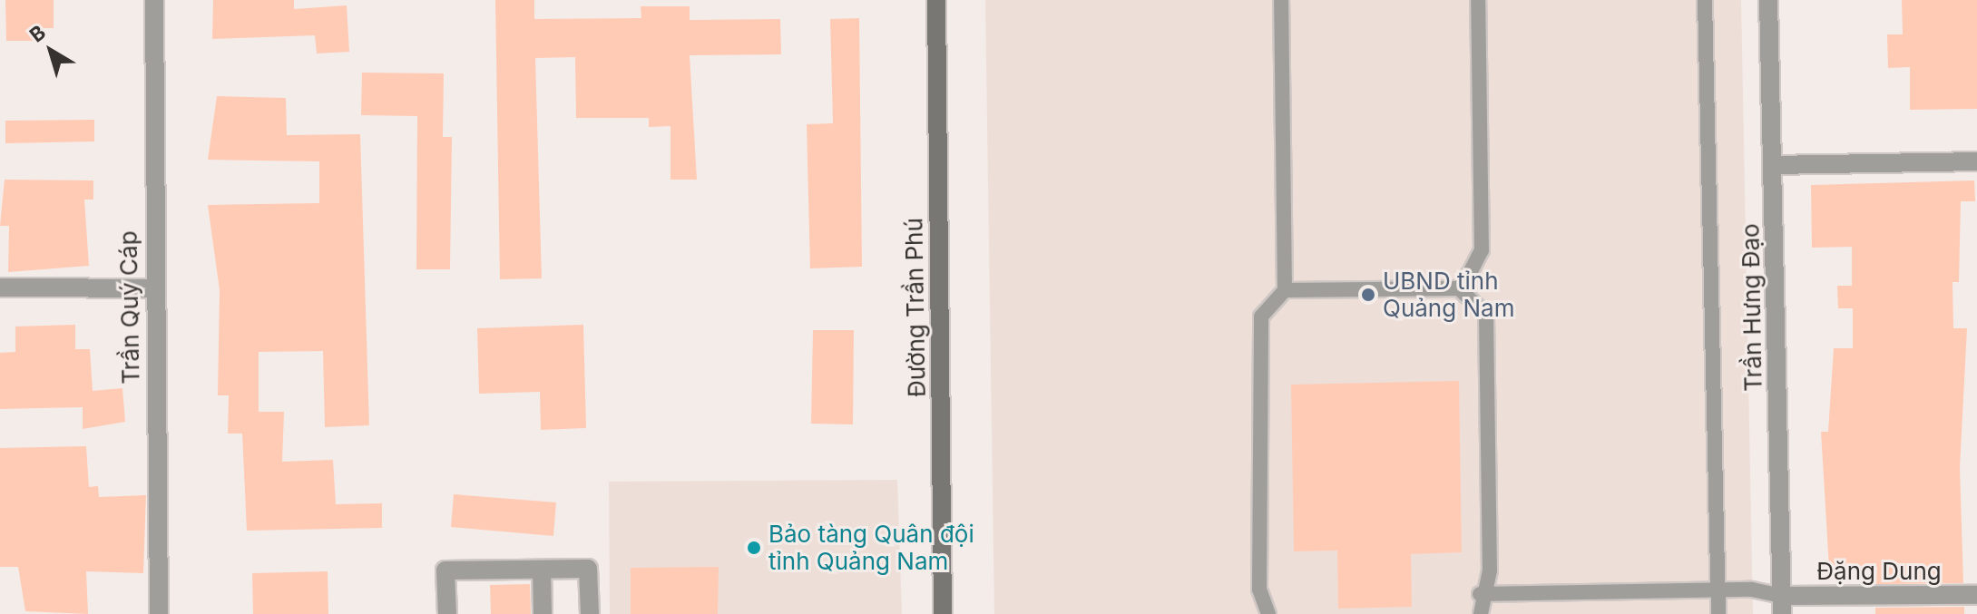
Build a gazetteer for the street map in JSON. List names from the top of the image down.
{
  "streets": {
    "main road": ["Đường Trần Phú"],
    "street": ["Trần Quý Cáp", "Trần Hưng Đạo", "Đặng Dung"]
  },
  "crossings": [
    ["Trần Hưng Đạo", "Đặng Dung"]
  ],
  "places": ["UBND tỉnh Quảng Nam", "Bảo tàng Quân đội tỉnh Quảng Nam"],
  "north": "top left"
}
